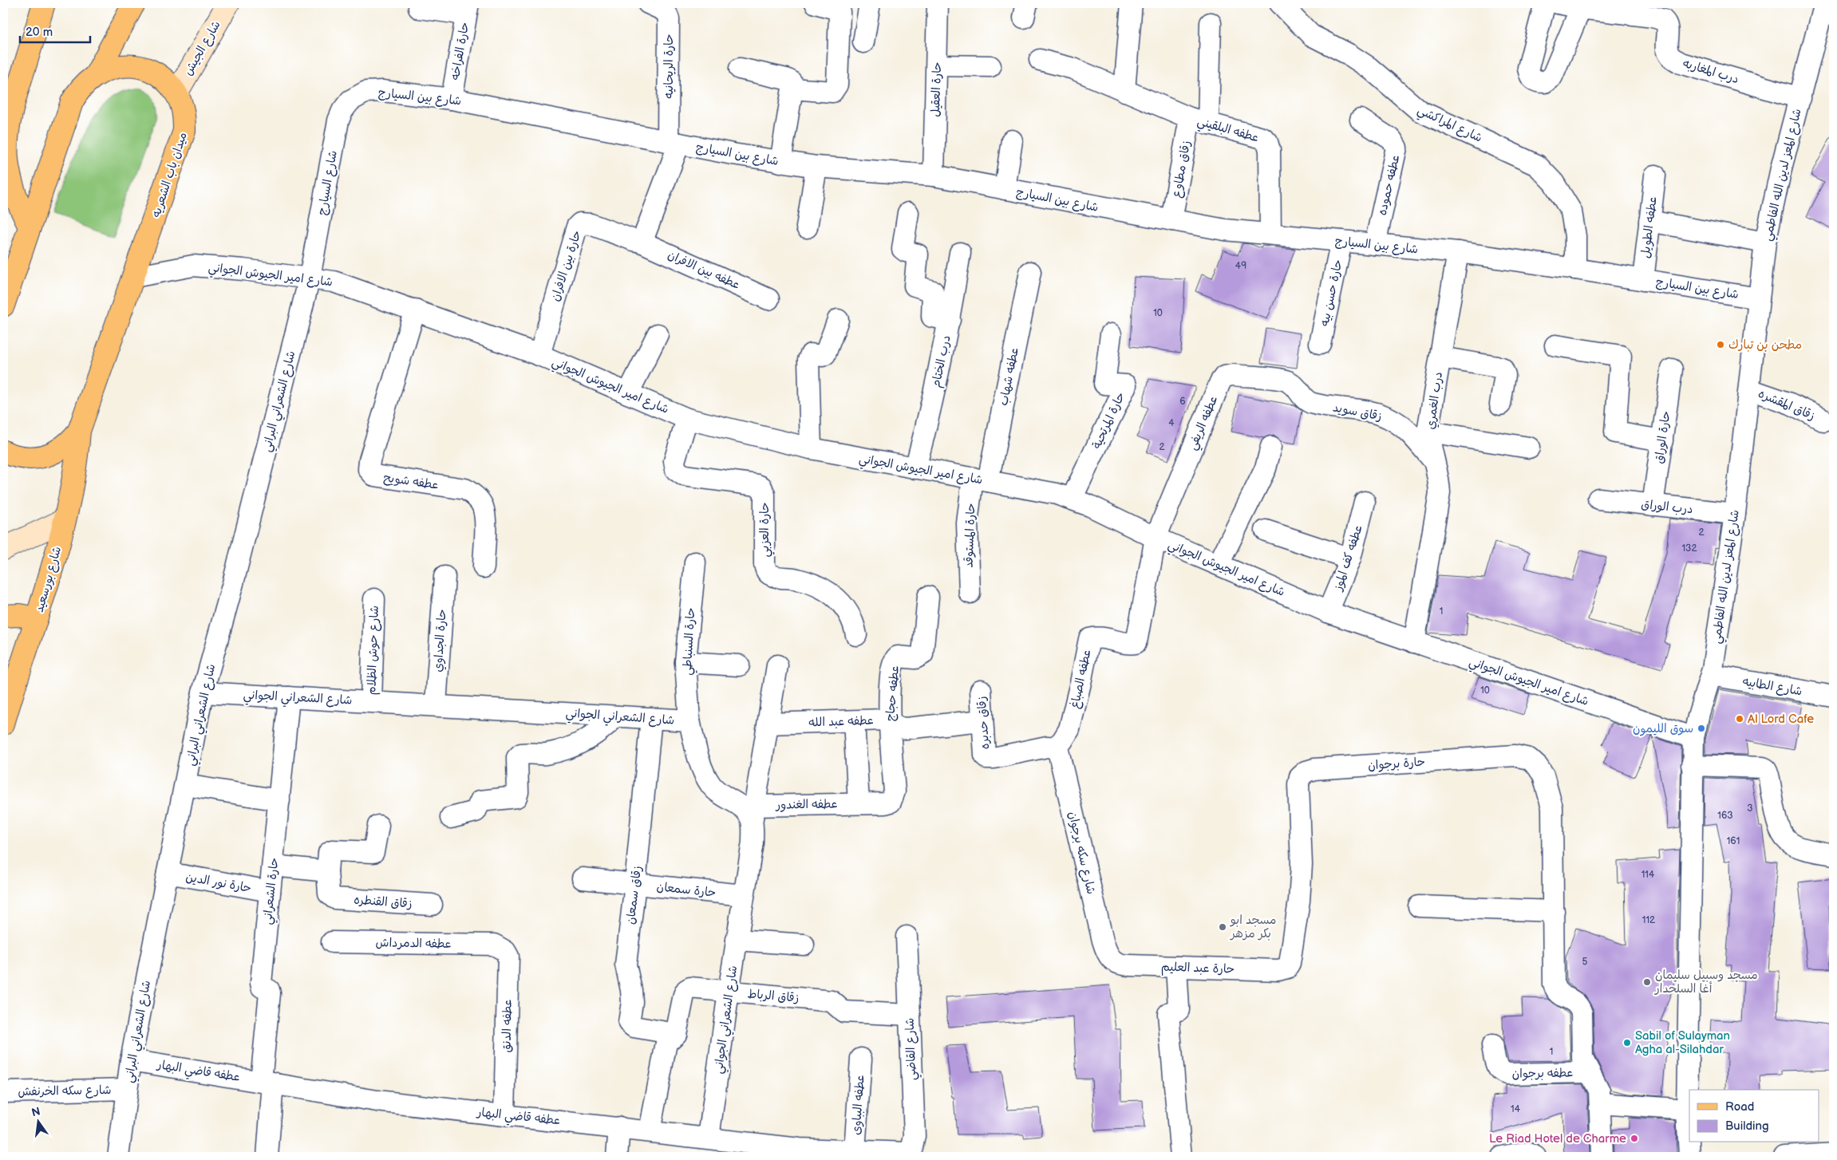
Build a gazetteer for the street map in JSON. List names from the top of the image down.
{
  "streets": {
    "main road": ["شارع الجيش", "ميدان باب الشعريه", "شارع بورسعيد"],
    "street": [
      "حارة الفراخه",
      "حارة الريحانيه",
      "درب المغاربه",
      "حارة العقيل",
      "شارع بين السيارج",
      "شارع المراكشي",
      "عطفه البلقيني",
      "زقاق مطاوع",
      "شارع المعز لدين الله الفاطمي",
      "شارع السيارج",
      "عطفه حموده",
      "عطفه الطويل",
      "حارة بين الافران",
      "عطفه بين الافران",
      "شارع امير الجيوش الجواني",
      "حارة حسن بيه",
      "درب الختام",
      "عطفه شهاب",
      "درب الغمري",
      "شارع الشعراني البراني",
      "زقاق المقشره",
      "زقاق سويد",
      "حارة المرتحية",
      "عطفه الريفي",
      "حارة الوراق",
      "عطفه شويح",
      "درب الوراق",
      "حارة العزبي",
      "حارة المستوقد",
      "عطفه كف الموز",
      "حارة الجداوي",
      "حارة السنباطي",
      "شارع حوش الظلام",
      "عطفه الصباغ",
      "شارع الطابيه",
      "عطفه حجاج",
      "شارع الشعراني الجواني",
      "عطفه عبد الله",
      "زقاق حدبره",
      "حارة برجوان",
      "عطفه الغندور",
      "شارع سكه برجوان",
      "حارة نور الدين",
      "حارة سمعان",
      "حارة الشعراني",
      "زقاق سمعان",
      "زقاق القنطره",
      "عطفه الدمرداش",
      "حارة عبد العليم",
      "زقاق الرباط",
      "عطفه الدنق",
      "شارع القاضي",
      "عطفه قاضي البهار",
      "عطفه برجوان",
      "شارع سكه الخرنفش",
      "عطفه البباوى"
    ]
  },
  "crossings": [
    ["شارع الجيش", "ميدان باب الشعريه"],
    ["حارة الفراخه", "شارع بين السيارج"],
    ["حارة الريحانيه", "شارع بين السيارج"],
    ["درب المغاربه", "شارع المعز لدين الله الفاطمي"],
    ["حارة العقيل", "شارع بين السيارج"],
    ["شارع بين السيارج", "شارع المراكشي"],
    ["شارع بين السيارج", "عطفه البلقيني"],
    ["شارع بين السيارج", "زقاق مطاوع"],
    ["شارع بين السيارج", "شارع المعز لدين الله الفاطمي"],
    ["شارع بين السيارج", "شارع السيارج"],
    ["شارع بين السيارج", "عطفه حموده"],
    ["شارع بين السيارج", "عطفه الطويل"],
    ["شارع بين السيارج", "حارة حسن بيه"],
    ["شارع بين السيارج", "درب الغمري"],
    ["عطفه البلقيني", "زقاق مطاوع"],
    ["ميدان باب الشعريه", "شارع امير الجيوش الجواني"],
    ["ميدان باب الشعريه", "شارع بورسعيد"],
    ["شارع المعز لدين الله الفاطمي", "شارع امير الجيوش الجواني"],
    ["شارع المعز لدين الله الفاطمي", "زقاق المقشره"],
    ["شارع المعز لدين الله الفاطمي", "درب الوراق"],
    ["شارع المعز لدين الله الفاطمي", "شارع الطابيه"],
    ["شارع السيارج", "شارع امير الجيوش الجواني"],
    ["شارع السيارج", "شارع الشعراني البراني"],
    ["حارة بين الافران", "عطفه بين الافران"],
    ["حارة بين الافران", "شارع امير الجيوش الجواني"],
    ["شارع امير الجيوش الجواني", "درب الختام"],
    ["شارع امير الجيوش الجواني", "عطفه شهاب"],
    ["شارع امير الجيوش الجواني", "درب الغمري"],
    ["شارع امير الجيوش الجواني", "شارع الشعراني البراني"],
    ["شارع امير الجيوش الجواني", "حارة المرتحية"],
    ["شارع امير الجيوش الجواني", "عطفه الريفي"],
    ["شارع امير الجيوش الجواني", "عطفه شويح"],
    ["شارع امير الجيوش الجواني", "حارة العزبي"],
    ["شارع امير الجيوش الجواني", "حارة المستوقد"],
    ["شارع امير الجيوش الجواني", "عطفه كف الموز"],
    ["شارع امير الجيوش الجواني", "عطفه الصباغ"],
    ["عطفه شهاب", "حارة المستوقد"],
    ["درب الغمري", "زقاق سويد"],
    ["شارع الشعراني البراني", "شارع الشعراني الجواني"],
    ["شارع الشعراني البراني", "حارة نور الدين"],
    ["شارع الشعراني البراني", "عطفه قاضي البهار"],
    ["شارع الشعراني البراني", "شارع سكه الخرنفش"],
    ["زقاق سويد", "عطفه الريفي"],
    ["عطفه الريفي", "عطفه الصباغ"],
    ["حارة الوراق", "درب الوراق"],
    ["حارة الجداوي", "شارع الشعراني الجواني"],
    ["حارة السنباطي", "شارع الشعراني الجواني"],
    ["شارع حوش الظلام", "شارع الشعراني الجواني"],
    ["عطفه الصباغ", "زقاق حدبره"],
    ["عطفه الصباغ", "شارع سكه برجوان"],
    ["عطفه حجاج", "عطفه عبد الله"],
    ["عطفه حجاج", "عطفه الغندور"],
    ["شارع الشعراني الجواني", "عطفه الغندور"],
    ["شارع الشعراني الجواني", "حارة سمعان"],
    ["شارع الشعراني الجواني", "حارة الشعراني"],
    ["شارع الشعراني الجواني", "زقاق سمعان"],
    ["شارع الشعراني الجواني", "زقاق الرباط"],
    ["شارع الشعراني الجواني", "عطفه قاضي البهار"],
    ["عطفه عبد الله", "زقاق حدبره"],
    ["زقاق حدبره", "شارع سكه برجوان"],
    ["حارة برجوان", "حارة عبد العليم"],
    ["حارة برجوان", "عطفه برجوان"],
    ["شارع سكه برجوان", "حارة عبد العليم"],
    ["حارة نور الدين", "حارة الشعراني"],
    ["حارة سمعان", "زقاق سمعان"],
    ["حارة الشعراني", "عطفه قاضي البهار"],
    ["زقاق سمعان", "زقاق الرباط"],
    ["عطفه الدمرداش", "عطفه الدنق"],
    ["زقاق الرباط", "شارع القاضي"],
    ["زقاق الرباط", "عطفه قاضي البهار"],
    ["عطفه الدنق", "عطفه قاضي البهار"],
    ["شارع القاضي", "عطفه قاضي البهار"],
    ["عطفه قاضي البهار", "عطفه البباوى"]
  ],
  "places": [
    "مطحن بن تبارك",
    "Al Lord Cafe",
    "سوق الليمون",
    "مسجد ابو بكر مزهر",
    "مسجد وسبيل سليمان أغا السلحدار",
    "Sabil of Sulayman Agha al-Silahdar",
    "Le Riad Hotel de Charme"
  ],
  "house_numbers": [
    "49",
    "10",
    "6",
    "4",
    "2",
    "2",
    "132",
    "1",
    "10",
    "3",
    "163",
    "161",
    "114",
    "112",
    "5",
    "1",
    "14"
  ],
  "legend": ["Road", "Building"],
  "scale_bar": "20 m",
  "north": "top"
}
